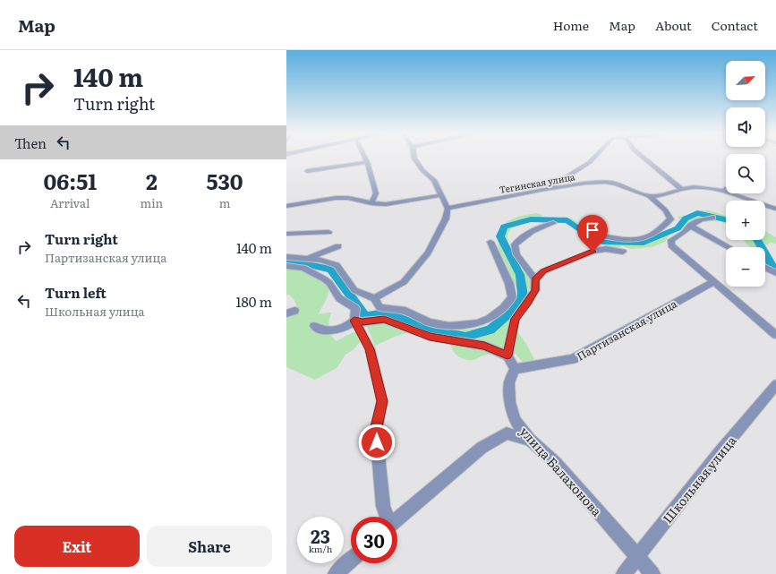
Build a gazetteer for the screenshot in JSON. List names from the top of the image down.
{
  "streets": {
    "street": [
      "Тегинская улица",
      "Партизанская улица",
      "улица Балахонова",
      "Школьная улица"
    ]
  },
  "crossings": [
    ["Партизанская улица", "улица Балахонова"],
    ["улица Балахонова", "Школьная улица"]
  ],
  "north": "top right",
  "page": {
    "header": "Map",
    "nav": [
      "Home",
      "Map",
      "About",
      "Contact"
    ],
    "turn": ["140 m", "Turn right"],
    "map_buttons": ["+", "−"],
    "then": "Then",
    "eta": [
      "06:51",
      "Arrival",
      "2",
      "min",
      "530",
      "m"
    ],
    "list": [
      {
        "name": "Turn right",
        "note": "Партизанская улица",
        "value": "140 m"
      },
      {
        "name": "Turn left",
        "note": "Школьная улица",
        "value": "180 m"
      }
    ],
    "speed": "23 km/h",
    "limit": "30",
    "buttons": ["Exit", "Share"]
  }
}
